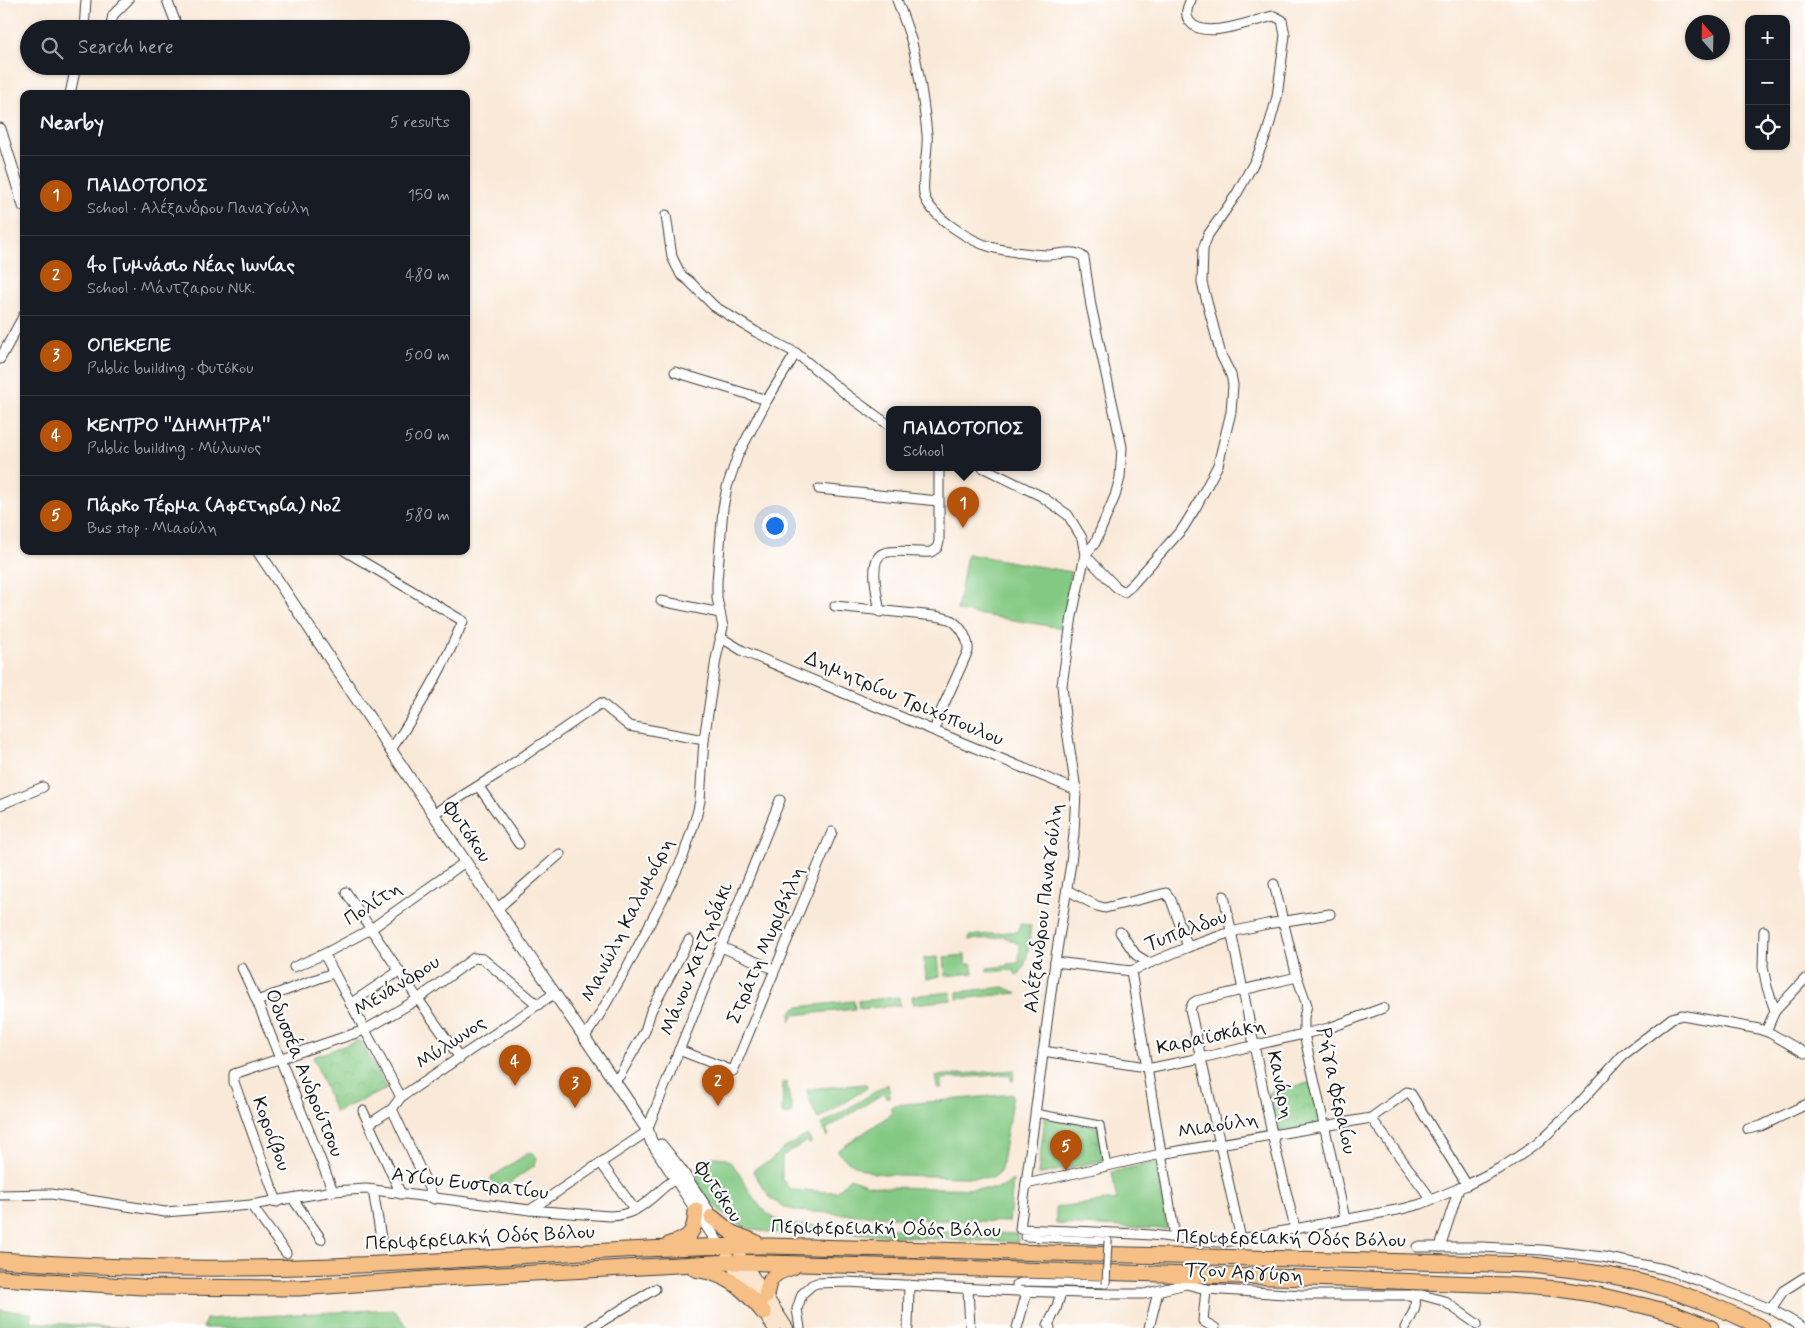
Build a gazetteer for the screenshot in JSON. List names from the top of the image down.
{
  "streets": {
    "main road": ["Φυτόκου", "Περιφερειακή Οδός Βόλου"],
    "street": [
      "Δημητρίου Τριχόπουλου",
      "Πολίτη",
      "Αλέξανδρου Παναγούλη",
      "Μανώλη Καλομοίρη",
      "Τυπάλδου",
      "Στράτη Μυριβήλη",
      "Μάνου Χατζηδάκι",
      "Μενάνδρου",
      "Καραϊσκάκη",
      "Μύλωνος",
      "Οδυσσέα Ανδρούτσου",
      "Κανάρη",
      "Ρήγα Φεραίου",
      "Μιαούλη",
      "Κοροίβου",
      "Αγίου Ευστρατίου",
      "Τζον Αργύρη"
    ]
  },
  "crossings": [
    ["Δημητρίου Τριχόπουλου", "Αλέξανδρου Παναγούλη"],
    ["Δημητρίου Τριχόπουλου", "Μανώλη Καλομοίρη"],
    ["Φυτόκου", "Πολίτη"],
    ["Φυτόκου", "Μανώλη Καλομοίρη"],
    ["Φυτόκου", "Μάνου Χατζηδάκι"],
    ["Φυτόκου", "Μύλωνος"],
    ["Φυτόκου", "Αγίου Ευστρατίου"],
    ["Φυτόκου", "Περιφερειακή Οδός Βόλου"],
    ["Αλέξανδρου Παναγούλη", "Τυπάλδου"],
    ["Αλέξανδρου Παναγούλη", "Καραϊσκάκη"],
    ["Αλέξανδρου Παναγούλη", "Μιαούλη"],
    ["Τυπάλδου", "Κανάρη"],
    ["Τυπάλδου", "Ρήγα Φεραίου"],
    ["Στράτη Μυριβήλη", "Μάνου Χατζηδάκι"],
    ["Μενάνδρου", "Μύλωνος"],
    ["Μενάνδρου", "Οδυσσέα Ανδρούτσου"],
    ["Μενάνδρου", "Κοροίβου"],
    ["Καραϊσκάκη", "Κανάρη"],
    ["Καραϊσκάκη", "Ρήγα Φεραίου"],
    ["Οδυσσέα Ανδρούτσου", "Αγίου Ευστρατίου"],
    ["Κανάρη", "Μιαούλη"],
    ["Ρήγα Φεραίου", "Μιαούλη"],
    ["Κοροίβου", "Αγίου Ευστρατίου"]
  ],
  "north": "top",
  "page": {
    "map_buttons": ["+", "−"],
    "search": "Search here",
    "heading": ["Nearby", "5 results"],
    "list": [
      {
        "mark": "1",
        "name": "ΠΑΙΔΟΤΟΠΟΣ",
        "note": "School · Αλέξανδρου Παναγούλη",
        "value": "150 m"
      },
      {
        "mark": "2",
        "name": "4ο Γυμνάσιο Νέας Ιωνίας",
        "note": "School · Μάντζαρου Νικ.",
        "value": "480 m"
      },
      {
        "mark": "3",
        "name": "ΟΠΕΚΕΠΕ",
        "note": "Public building · Φυτόκου",
        "value": "500 m"
      },
      {
        "mark": "4",
        "name": "ΚΕΝΤΡΟ ''ΔΗΜΗΤΡΑ''",
        "note": "Public building · Μύλωνος",
        "value": "500 m"
      },
      {
        "mark": "5",
        "name": "Πάρκο Τέρμα (Αφετηρία) Νο2",
        "note": "Bus stop · Μιαούλη",
        "value": "580 m"
      }
    ],
    "popup": ["ΠΑΙΔΟΤΟΠΟΣ", "School"],
    "pins": [
      "1",
      "4",
      "2",
      "3",
      "5"
    ]
  }
}
